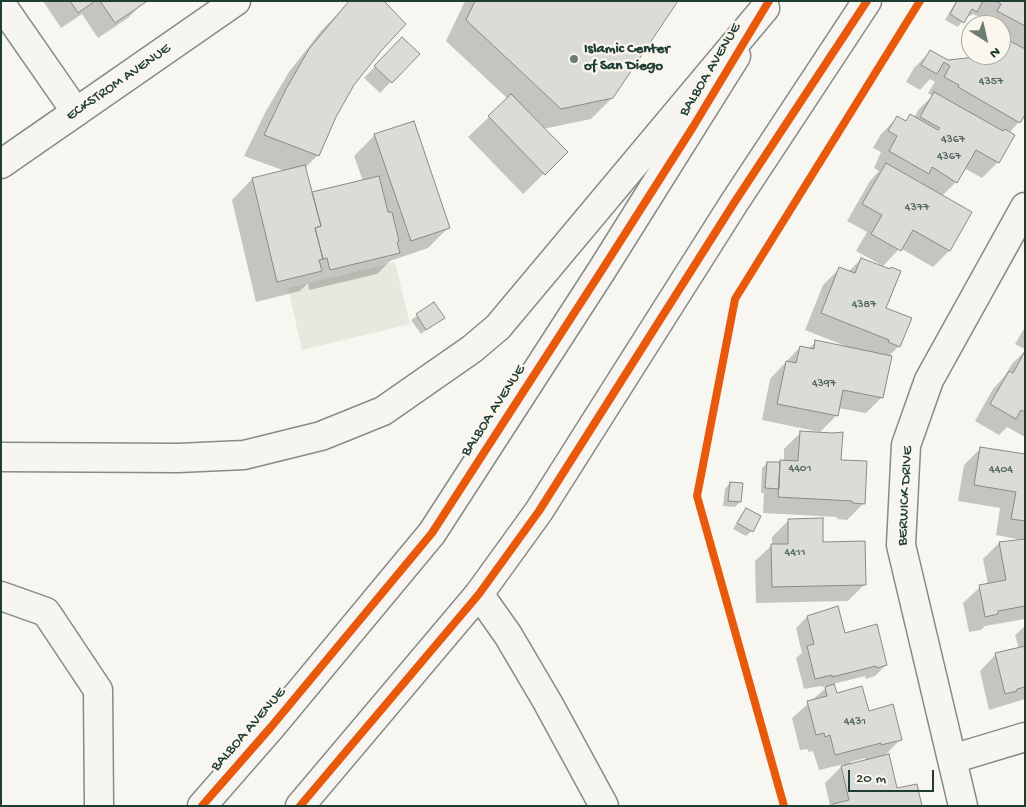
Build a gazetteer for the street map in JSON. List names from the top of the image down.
{
  "streets": {
    "main road": ["BALBOA AVENUE", "ECKSTROM AVENUE", "BERWICK DRIVE"]
  },
  "places": ["Islamic Center of San Diego"],
  "house_numbers": [
    "4357",
    "4367",
    "4367",
    "4377",
    "4387",
    "4397",
    "4401",
    "4404",
    "4411",
    "4431"
  ],
  "scale_bar": "20 m",
  "north": "bottom right"
}
